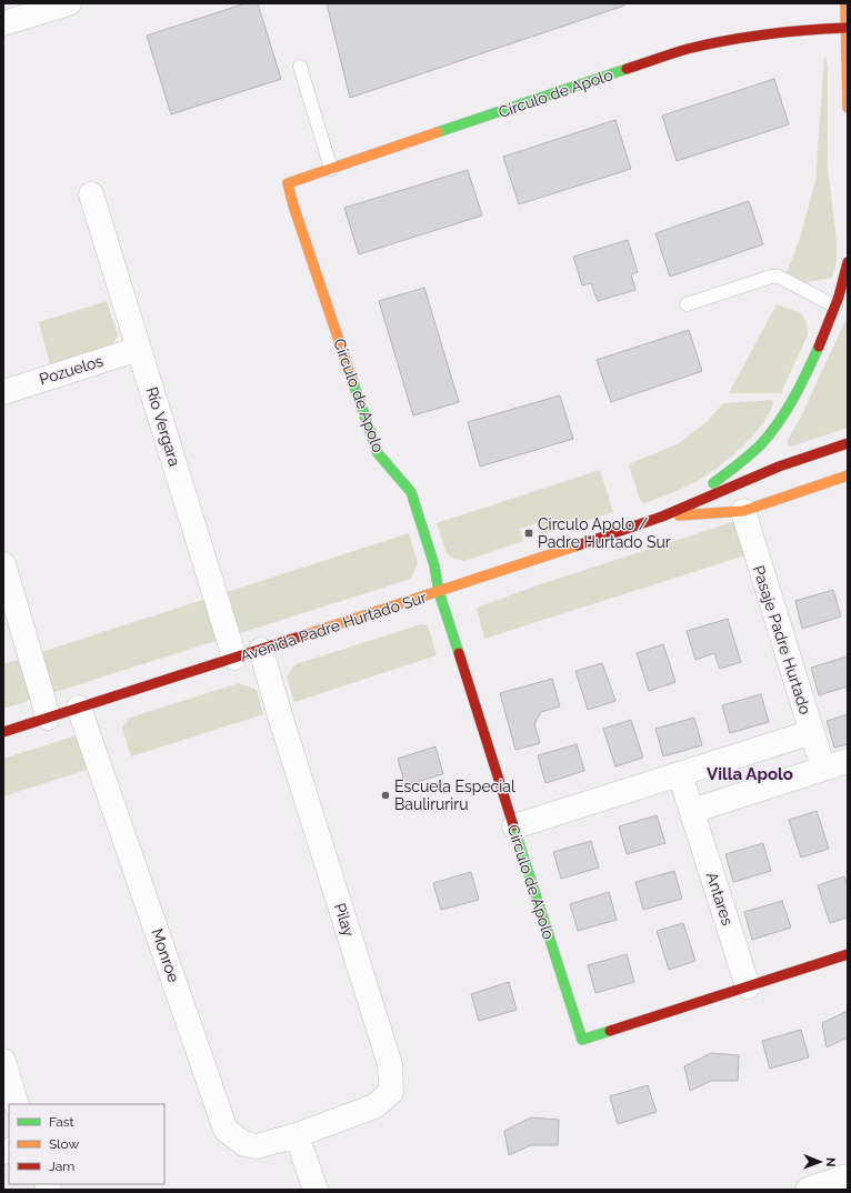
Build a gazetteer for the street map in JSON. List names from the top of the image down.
{
  "streets": {
    "street": [
      "Círculo de Apolo",
      "Pozuelos",
      "Río Vergara",
      "Avenida Padre Hurtado Sur",
      "Pasaje Padre Hurtado",
      "Antares",
      "Pilay",
      "Monroe"
    ]
  },
  "crossings": [
    ["Círculo de Apolo", "Avenida Padre Hurtado Sur"],
    ["Círculo de Apolo", "Antares"],
    ["Pozuelos", "Río Vergara"],
    ["Río Vergara", "Avenida Padre Hurtado Sur"],
    ["Avenida Padre Hurtado Sur", "Pasaje Padre Hurtado"],
    ["Avenida Padre Hurtado Sur", "Pilay"],
    ["Avenida Padre Hurtado Sur", "Monroe"],
    ["Pilay", "Monroe"]
  ],
  "districts": ["Villa Apolo"],
  "places": {
    "transit": ["Circulo Apolo / Padre Hurtado Sur"],
    "other": ["Escuela Especial Bauliruriru"]
  },
  "legend": ["Fast", "Slow", "Jam"],
  "north": "right"
}
